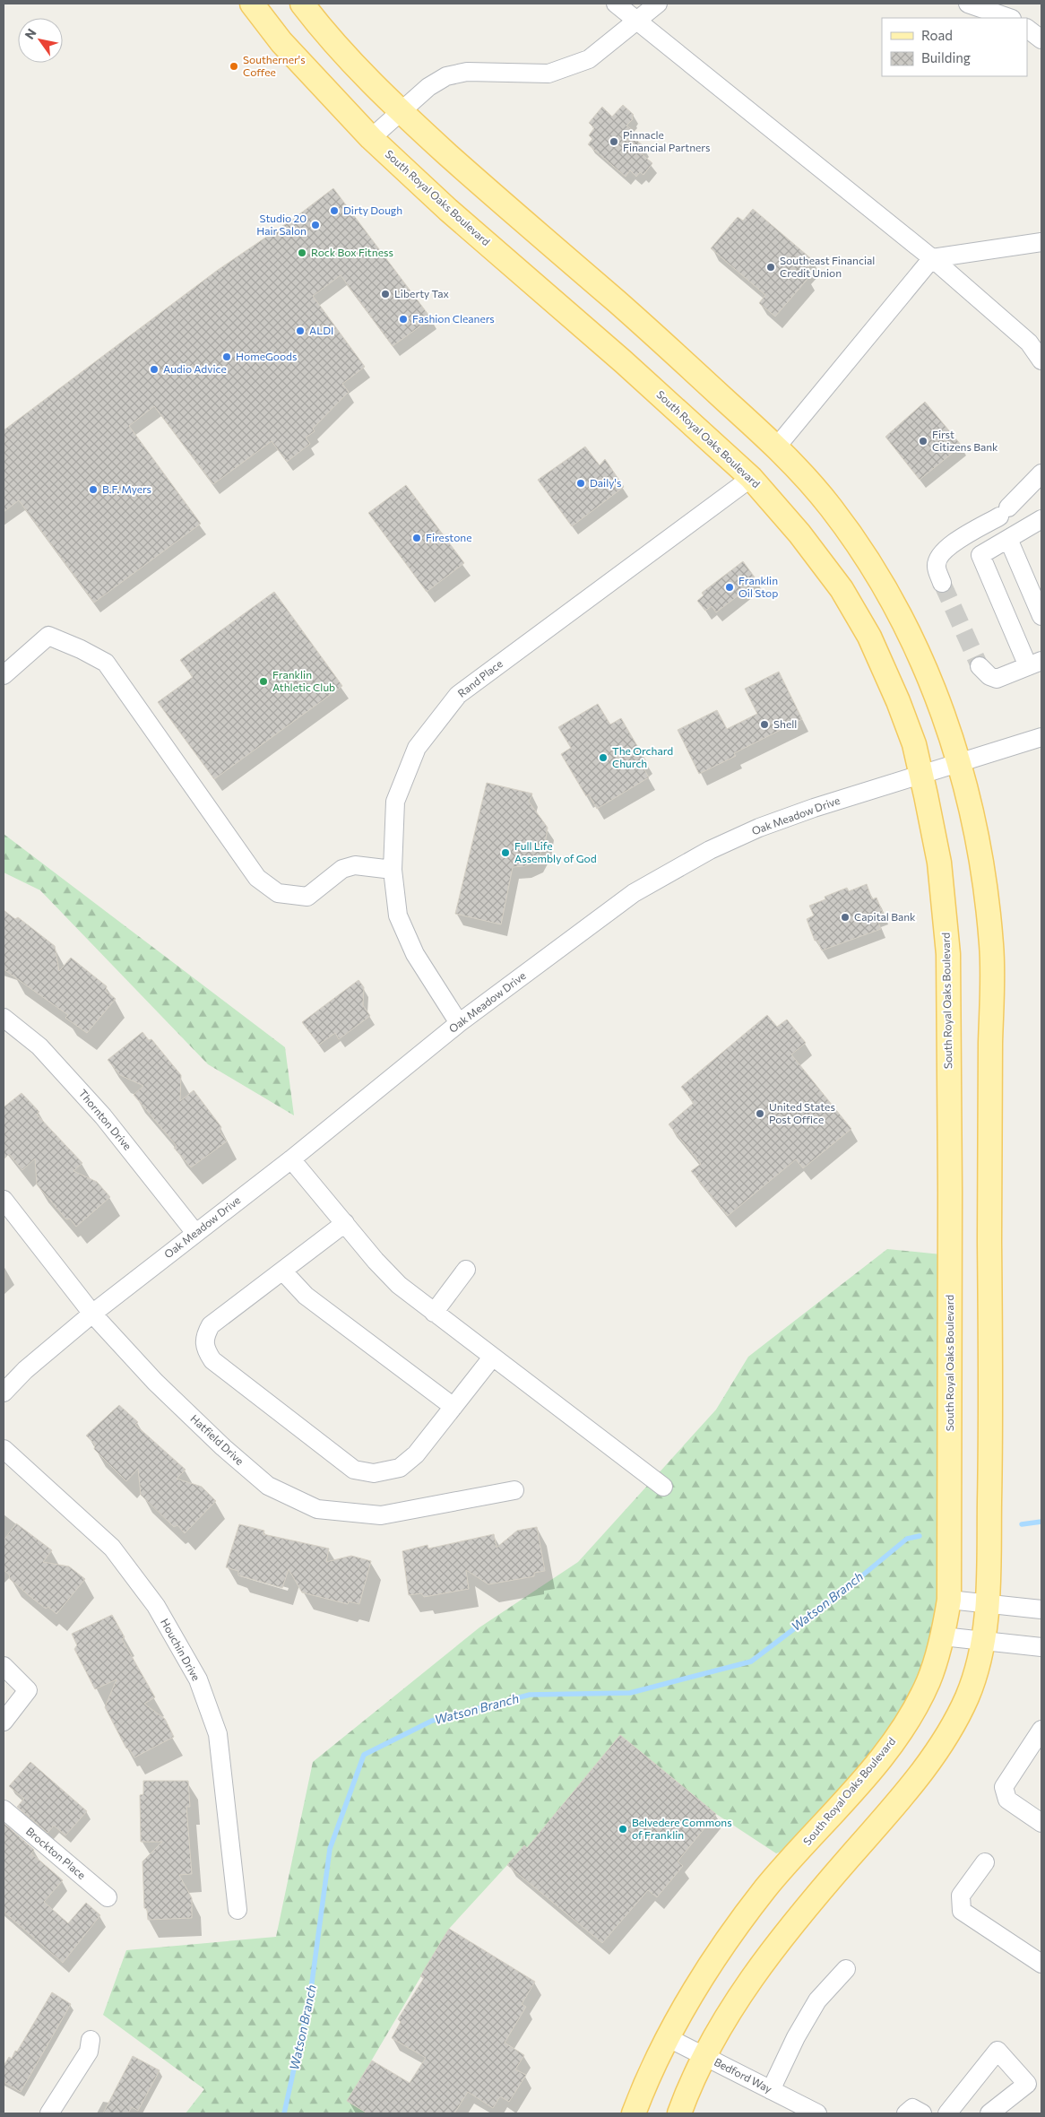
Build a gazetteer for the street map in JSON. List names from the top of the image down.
{
  "streets": {
    "main road": ["South Royal Oaks Boulevard"],
    "street": [
      "Rand Place",
      "Oak Meadow Drive",
      "Thornton Drive",
      "Hatfield Drive",
      "Houchin Drive",
      "Brockton Place",
      "Bedford Way"
    ]
  },
  "crossings": [
    ["South Royal Oaks Boulevard", "Rand Place"],
    ["South Royal Oaks Boulevard", "Oak Meadow Drive"],
    ["South Royal Oaks Boulevard", "Bedford Way"],
    ["Rand Place", "Oak Meadow Drive"],
    ["Oak Meadow Drive", "Thornton Drive"],
    ["Oak Meadow Drive", "Hatfield Drive"]
  ],
  "water": ["Watson Branch"],
  "places": [
    "Southerner's Coffee",
    "Pinnacle Financial Partners",
    "Dirty Dough",
    "Studio 20 Hair Salon",
    "Rock Box Fitness",
    "Southeast Financial Credit Union",
    "Liberty Tax",
    "Fashion Cleaners",
    "ALDI",
    "HomeGoods",
    "Audio Advice",
    "First Citizens Bank",
    "Daily's",
    "B.F. Myers",
    "Firestone",
    "Franklin Oil Stop",
    "Franklin Athletic Club",
    "Shell",
    "The Orchard Church",
    "Full Life Assembly of God",
    "Capital Bank",
    "United States Post Office",
    "Belvedere Commons of Franklin"
  ],
  "legend": ["Road", "Building"],
  "north": "top left"
}
